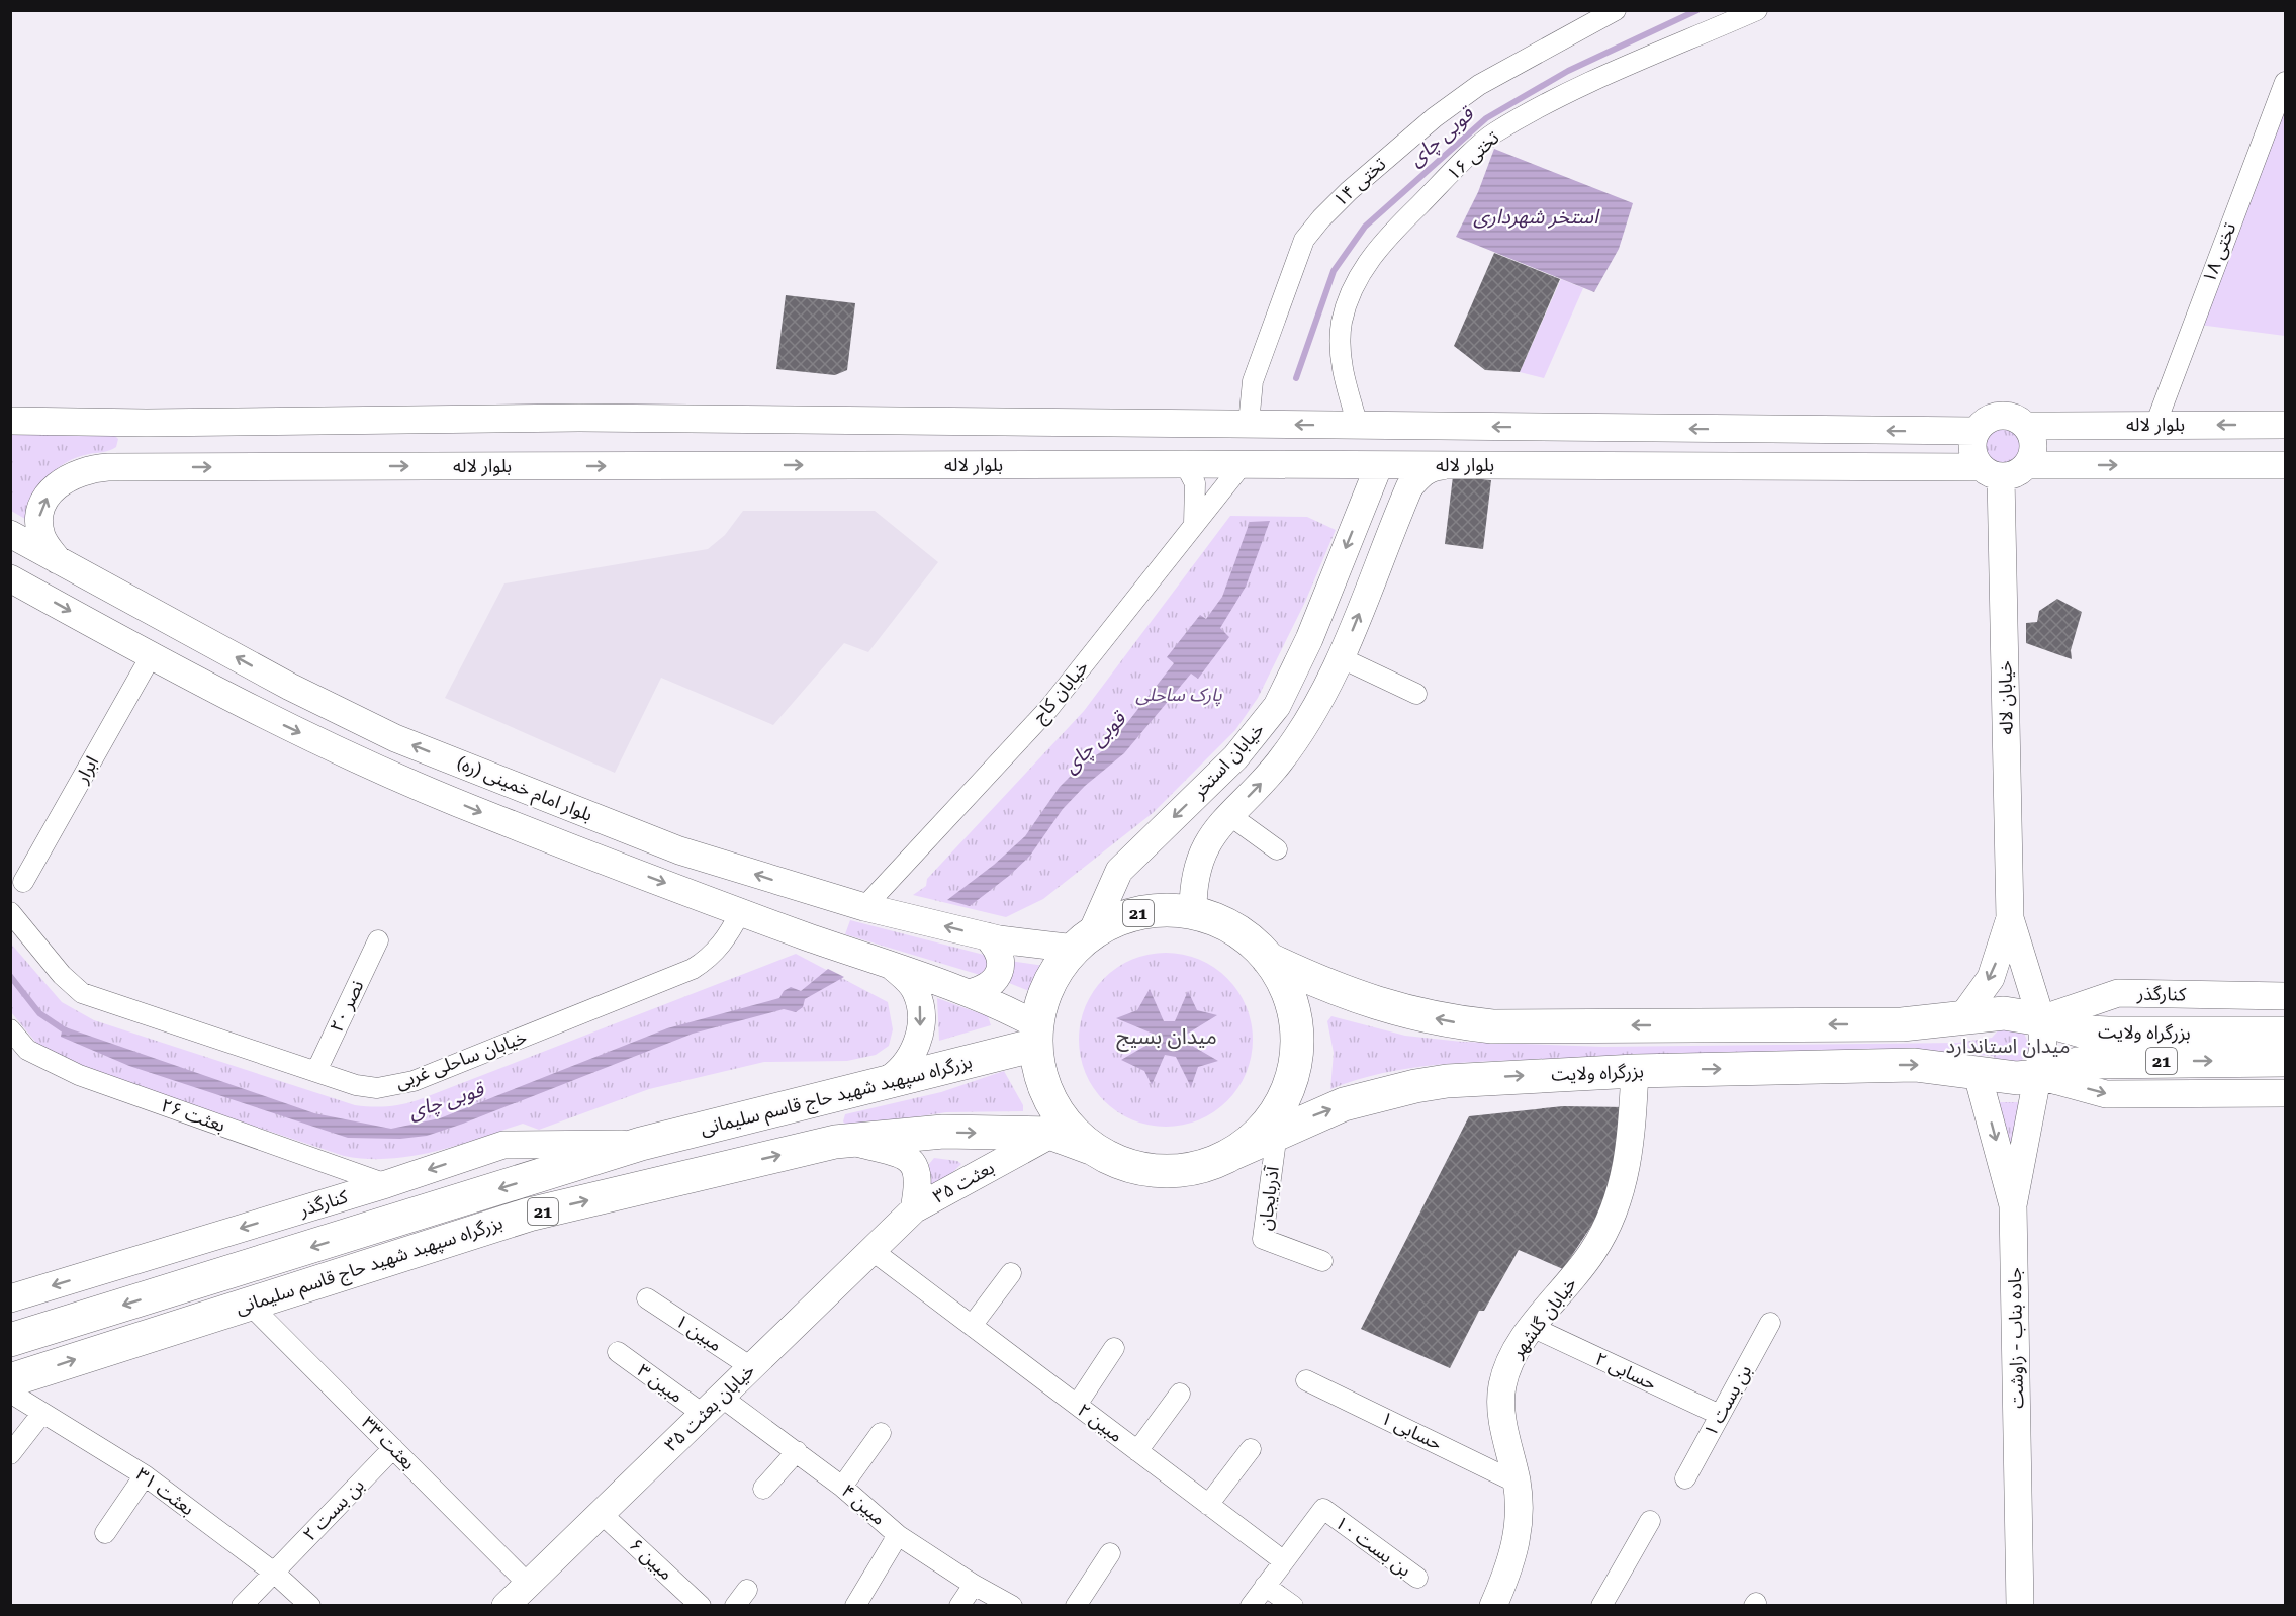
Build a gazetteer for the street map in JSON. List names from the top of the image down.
{
  "streets": {
    "highway": ["21", "بزرگراه ولایت", "بزرگراه سپهبد شهید حاج قاسم سلیمانی"],
    "street": [
      "تختی ۱۶",
      "تختی ۱۴",
      "تختی ۱۸",
      "بلوار لاله",
      "خیابان کاج",
      "خیابان لاله",
      "خیابان استخر",
      "ابرار",
      "بلوار امام خمینی (ره)",
      "کنارگذر",
      "نصر ۲۰",
      "خیابان ساحلی غربی",
      "بعثت ۲۶",
      "بعثت ۳۵",
      "آذربایجان",
      "خیابان گلشهر",
      "مبین ۱",
      "جاده بناب - زاوشت",
      "حسابی ۲",
      "مبین ۳",
      "بن بست ۱",
      "خیابان بعثت ۳۵",
      "مبین ۲",
      "حسابی ۱",
      "بعثت ۳۳",
      "بعثت ۳۱",
      "مبین ۴",
      "بن بست ۲",
      "بن بست ۱۰",
      "مبین ۶"
    ]
  },
  "crossings": [
    ["تختی ۱۸", "بلوار لاله"],
    ["بلوار لاله", "خیابان کاج"],
    ["بلوار لاله", "خیابان لاله"],
    ["بلوار لاله", "خیابان استخر"],
    ["بلوار لاله", "بلوار امام خمینی (ره)"],
    ["خیابان کاج", "بلوار امام خمینی (ره)"],
    ["خیابان لاله", "21"],
    ["خیابان لاله", "کنارگذر"],
    ["خیابان لاله", "بزرگراه ولایت"],
    ["خیابان لاله", "جاده بناب - زاوشت"],
    ["خیابان استخر", "بلوار امام خمینی (ره)"],
    ["خیابان استخر", "21"],
    ["ابرار", "بلوار امام خمینی (ره)"],
    ["بلوار امام خمینی (ره)", "21"],
    ["بلوار امام خمینی (ره)", "خیابان ساحلی غربی"],
    ["بلوار امام خمینی (ره)", "بزرگراه سپهبد شهید حاج قاسم سلیمانی"],
    ["21", "کنارگذر"],
    ["21", "بزرگراه ولایت"],
    ["21", "بزرگراه سپهبد شهید حاج قاسم سلیمانی"],
    ["21", "جاده بناب - زاوشت"],
    ["کنارگذر", "بزرگراه ولایت"],
    ["کنارگذر", "بزرگراه سپهبد شهید حاج قاسم سلیمانی"],
    ["کنارگذر", "بعثت ۲۶"],
    ["نصر ۲۰", "خیابان ساحلی غربی"],
    ["بزرگراه ولایت", "آذربایجان"],
    ["بزرگراه ولایت", "خیابان گلشهر"],
    ["بزرگراه ولایت", "جاده بناب - زاوشت"],
    ["بزرگراه سپهبد شهید حاج قاسم سلیمانی", "بعثت ۳۵"],
    ["بزرگراه سپهبد شهید حاج قاسم سلیمانی", "بعثت ۳۳"],
    ["بعثت ۳۵", "خیابان بعثت ۳۵"],
    ["خیابان گلشهر", "حسابی ۲"],
    ["خیابان گلشهر", "حسابی ۱"],
    ["مبین ۱", "خیابان بعثت ۳۵"],
    ["حسابی ۲", "بن بست ۱"],
    ["مبین ۳", "خیابان بعثت ۳۵"],
    ["مبین ۳", "مبین ۴"],
    ["خیابان بعثت ۳۵", "مبین ۲"],
    ["خیابان بعثت ۳۵", "بعثت ۳۳"],
    ["خیابان بعثت ۳۵", "مبین ۴"],
    ["خیابان بعثت ۳۵", "مبین ۶"],
    ["مبین ۲", "بن بست ۱۰"],
    ["بعثت ۳۳", "بن بست ۲"],
    ["بعثت ۳۱", "بن بست ۲"]
  ],
  "one_way": ["کنارگذر"],
  "districts": ["میدان بسیج", "میدان استاندارد"],
  "water": ["قوبی چای", "استخر شهرداری"],
  "parks": ["پارک ساحلی"]
}
